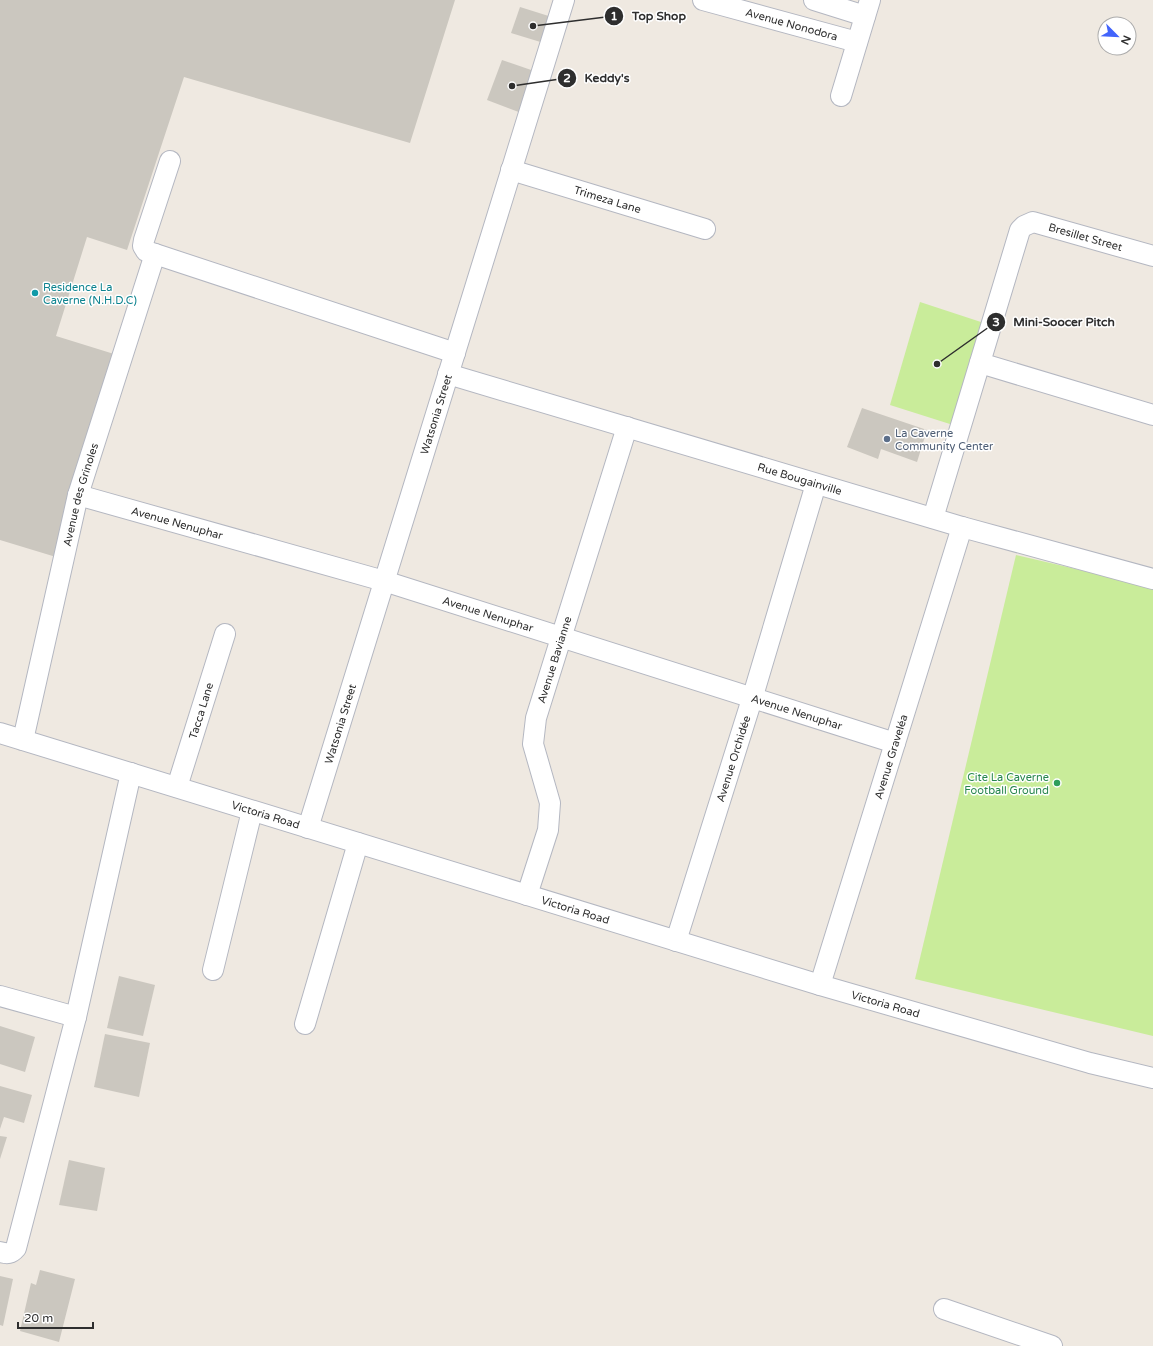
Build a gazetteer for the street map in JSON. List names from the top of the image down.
{
  "streets": {
    "street": [
      "Avenue Nonodora",
      "Trimeza Lane",
      "Bresillet Street",
      "Watsonia Street",
      "Rue Bougainville",
      "Avenue des Grinoles",
      "Avenue Nenuphar",
      "Avenue Bavianne",
      "Tacca Lane",
      "Avenue Graveléa",
      "Avenue Orchidée",
      "Victoria Road"
    ]
  },
  "crossings": [
    ["Trimeza Lane", "Watsonia Street"],
    ["Watsonia Street", "Rue Bougainville"],
    ["Watsonia Street", "Avenue Nenuphar"],
    ["Watsonia Street", "Victoria Road"],
    ["Rue Bougainville", "Avenue Bavianne"],
    ["Rue Bougainville", "Avenue Graveléa"],
    ["Rue Bougainville", "Avenue Orchidée"],
    ["Avenue des Grinoles", "Avenue Nenuphar"],
    ["Avenue des Grinoles", "Victoria Road"],
    ["Avenue Nenuphar", "Avenue Bavianne"],
    ["Avenue Nenuphar", "Avenue Graveléa"],
    ["Avenue Nenuphar", "Avenue Orchidée"],
    ["Avenue Bavianne", "Victoria Road"],
    ["Tacca Lane", "Victoria Road"],
    ["Avenue Graveléa", "Victoria Road"],
    ["Avenue Orchidée", "Victoria Road"]
  ],
  "places": [
    "Top Shop",
    "Keddy's",
    "Residence La Caverne (N.H.D.C)",
    "Mini-Soocer Pitch",
    "La Caverne Community Center",
    "Cite La Caverne Football Ground"
  ],
  "scale_bar": "20 m",
  "north": "bottom right"
}
